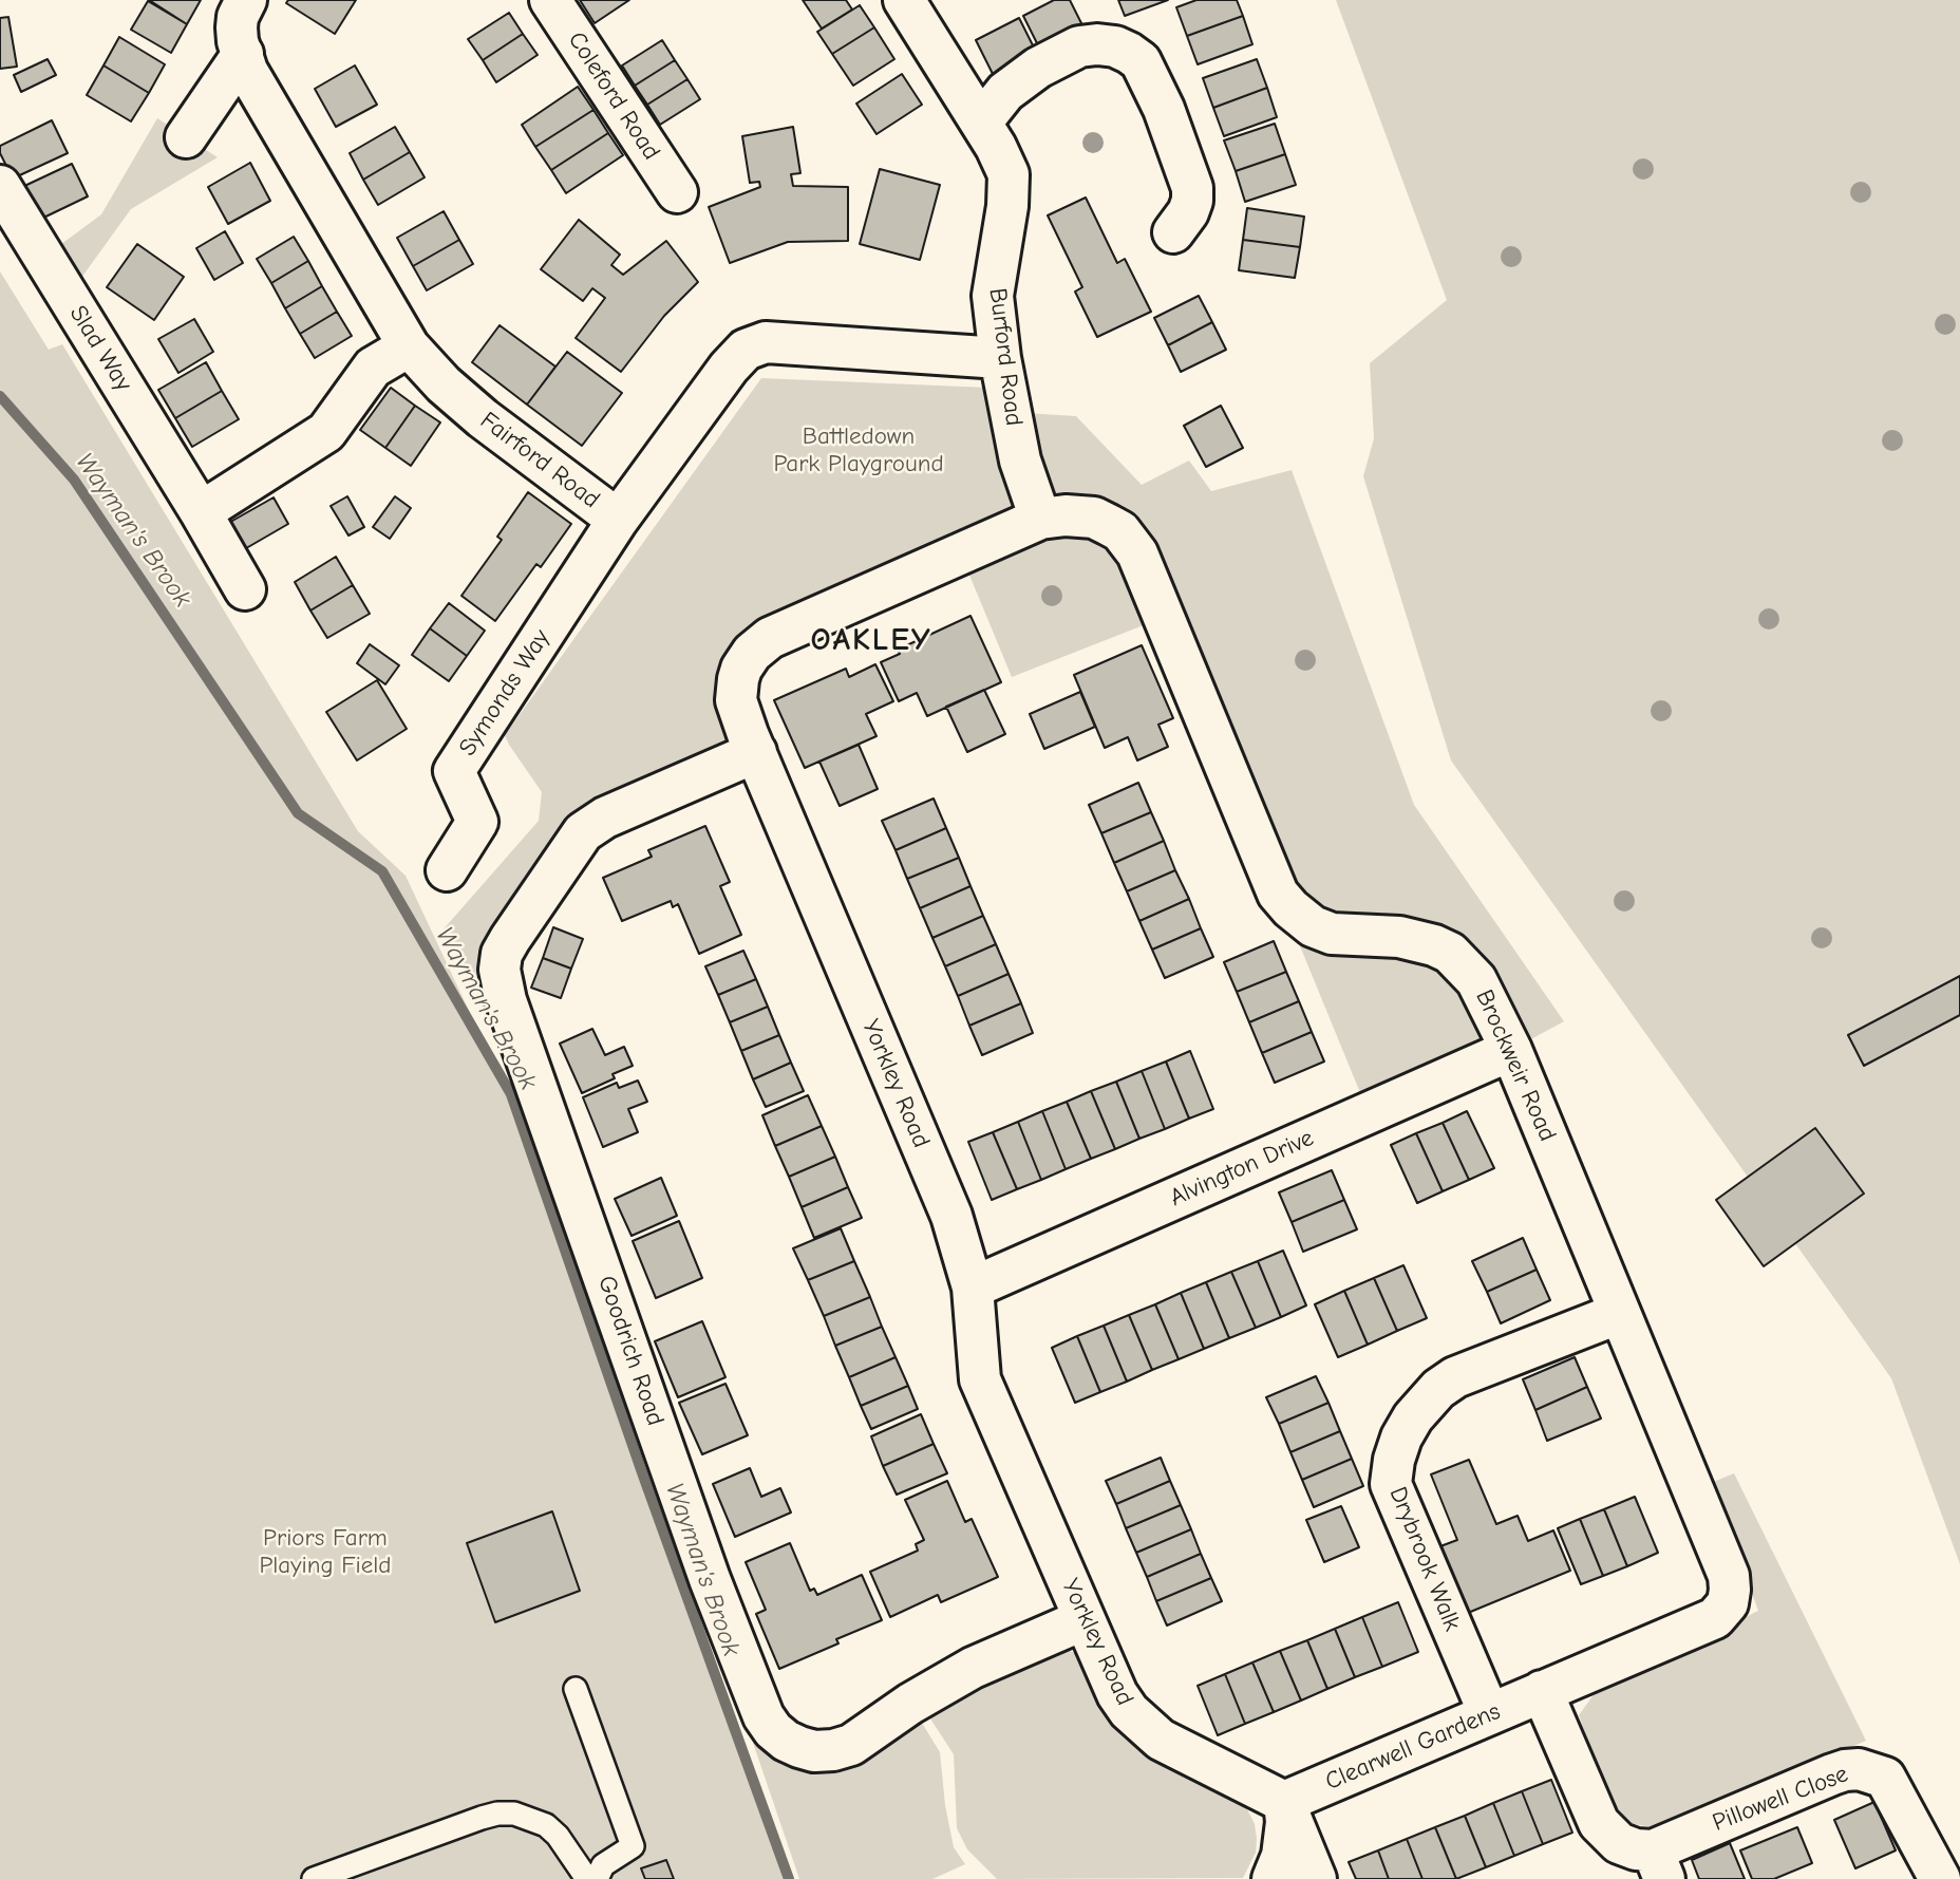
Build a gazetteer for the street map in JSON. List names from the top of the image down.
{
  "streets": {
    "street": [
      "Coleford Road",
      "Slad Way",
      "Burford Road",
      "Fairford Road",
      "Symonds Way",
      "Brockweir Road",
      "Yorkley Road",
      "Alvington Drive",
      "Goodrich Road",
      "Drybrook Walk",
      "Clearwell Gardens",
      "Pillowell Close"
    ]
  },
  "crossings": [
    ["Burford Road", "Fairford Road"],
    ["Burford Road", "Yorkley Road"],
    ["Fairford Road", "Symonds Way"],
    ["Brockweir Road", "Yorkley Road"],
    ["Brockweir Road", "Alvington Drive"],
    ["Brockweir Road", "Drybrook Walk"],
    ["Brockweir Road", "Clearwell Gardens"],
    ["Yorkley Road", "Alvington Drive"],
    ["Yorkley Road", "Goodrich Road"],
    ["Yorkley Road", "Clearwell Gardens"],
    ["Drybrook Walk", "Clearwell Gardens"]
  ],
  "districts": ["OAKLEY"],
  "water": ["Wayman's Brook"],
  "parks": ["Battledown Park Playground", "Priors Farm Playing Field"]
}
